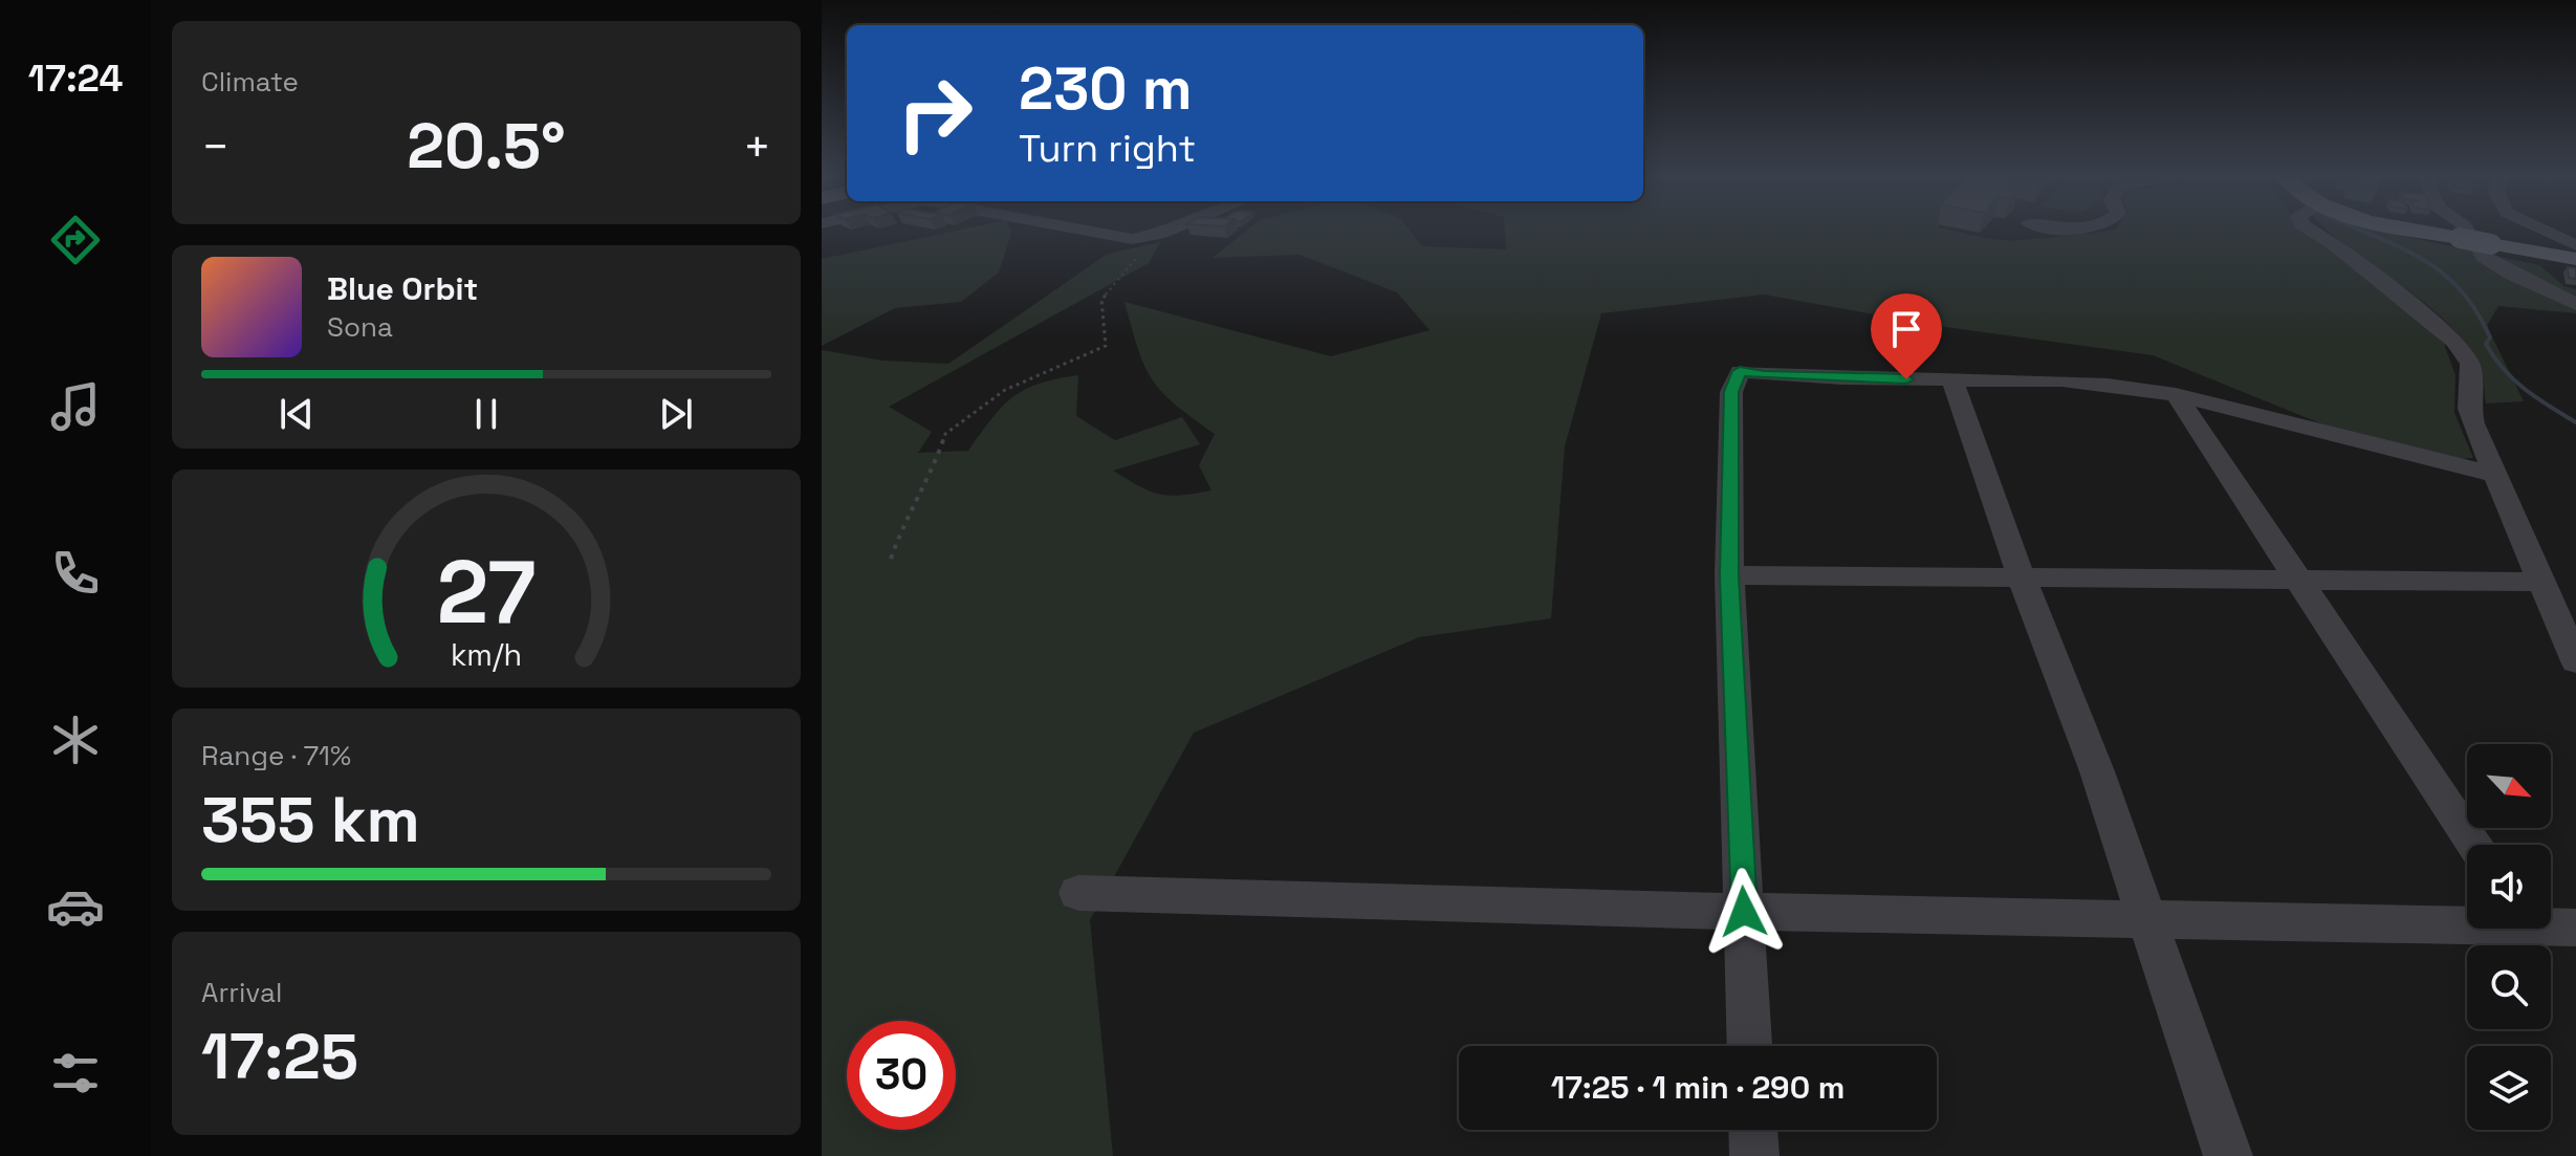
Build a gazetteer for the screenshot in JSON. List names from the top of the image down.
{
  "north": "bottom right",
  "page": {
    "tabs": "17:24",
    "tile": [
      "Climate",
      ["Range · 71%", "355 km"],
      ["Arrival", "17:25"]
    ],
    "turn": ["230 m", "Turn right"],
    "heat": ["−", "20.5°", "+"],
    "song": ["Blue Orbit", "Sona"],
    "limit": "30",
    "trip": "17:25 · 1 min · 290 m",
    "gauge": ["27", "km/h"]
  }
}
